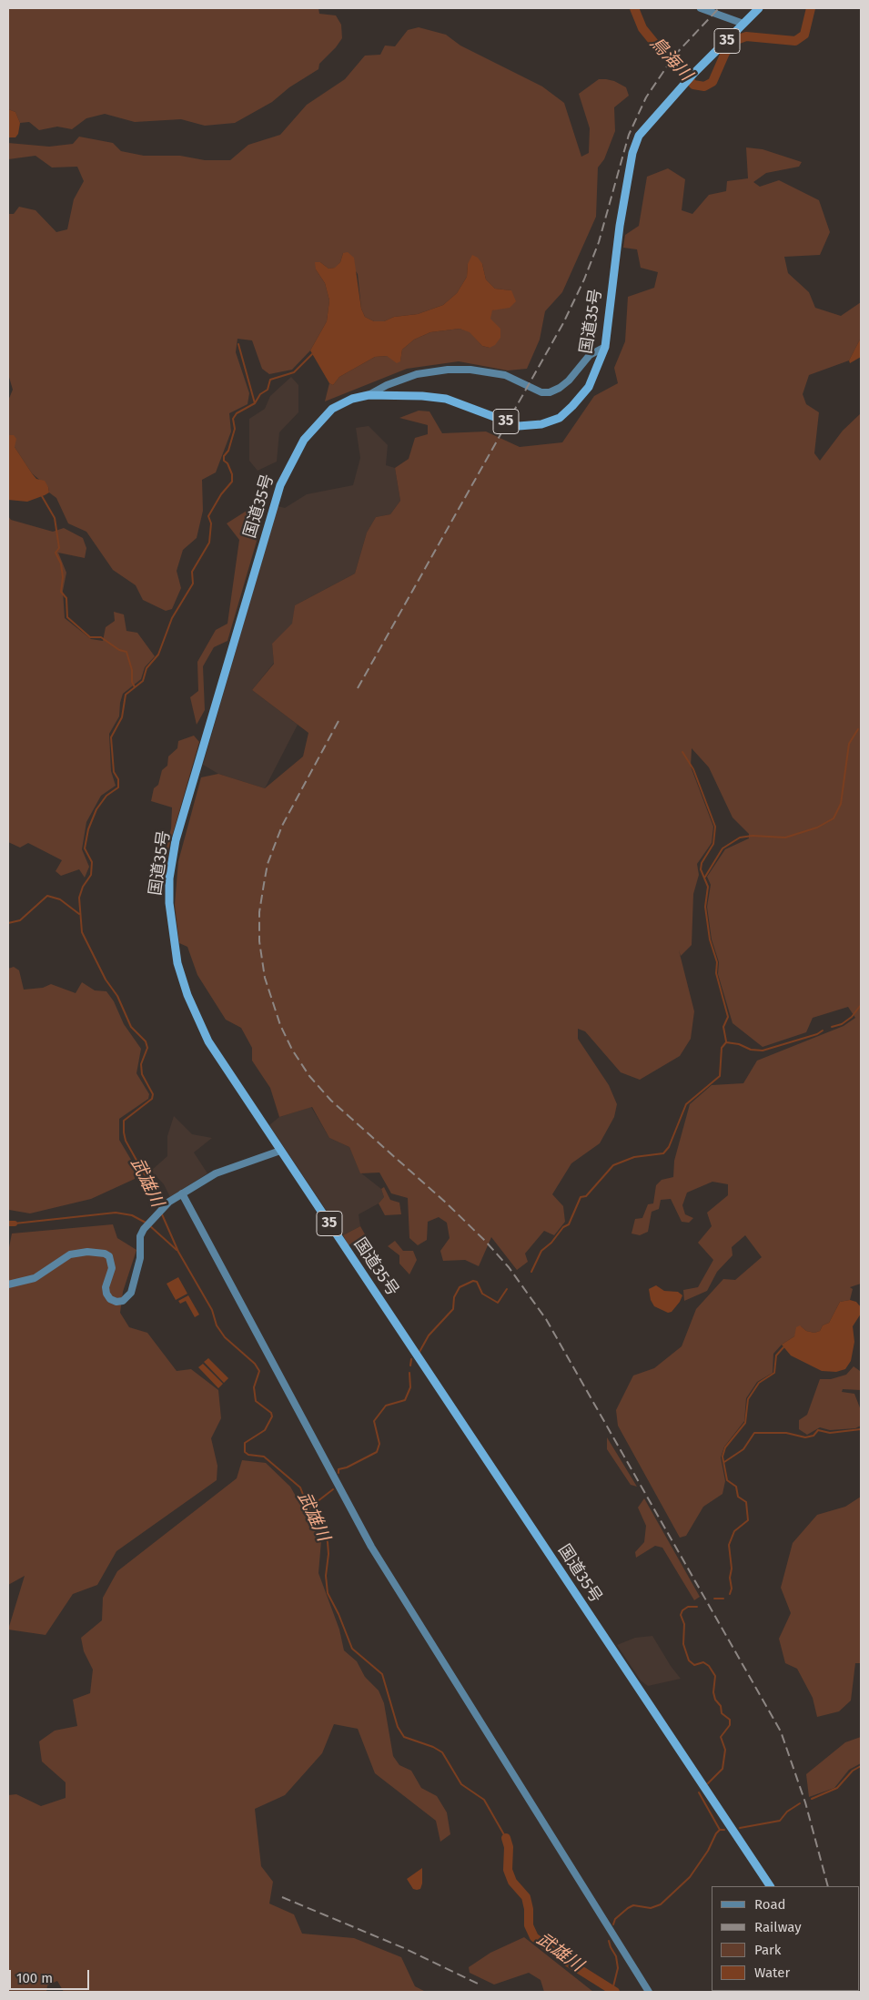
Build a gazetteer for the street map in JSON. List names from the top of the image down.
{
  "streets": {
    "highway": ["35", "国道35号"]
  },
  "crossings": [
    ["35", "国道35号"]
  ],
  "water": ["鳥海川", "武雄川"],
  "legend": [
    "Road",
    "Railway",
    "Park",
    "Water"
  ],
  "scale_bar": "100 m"
}
